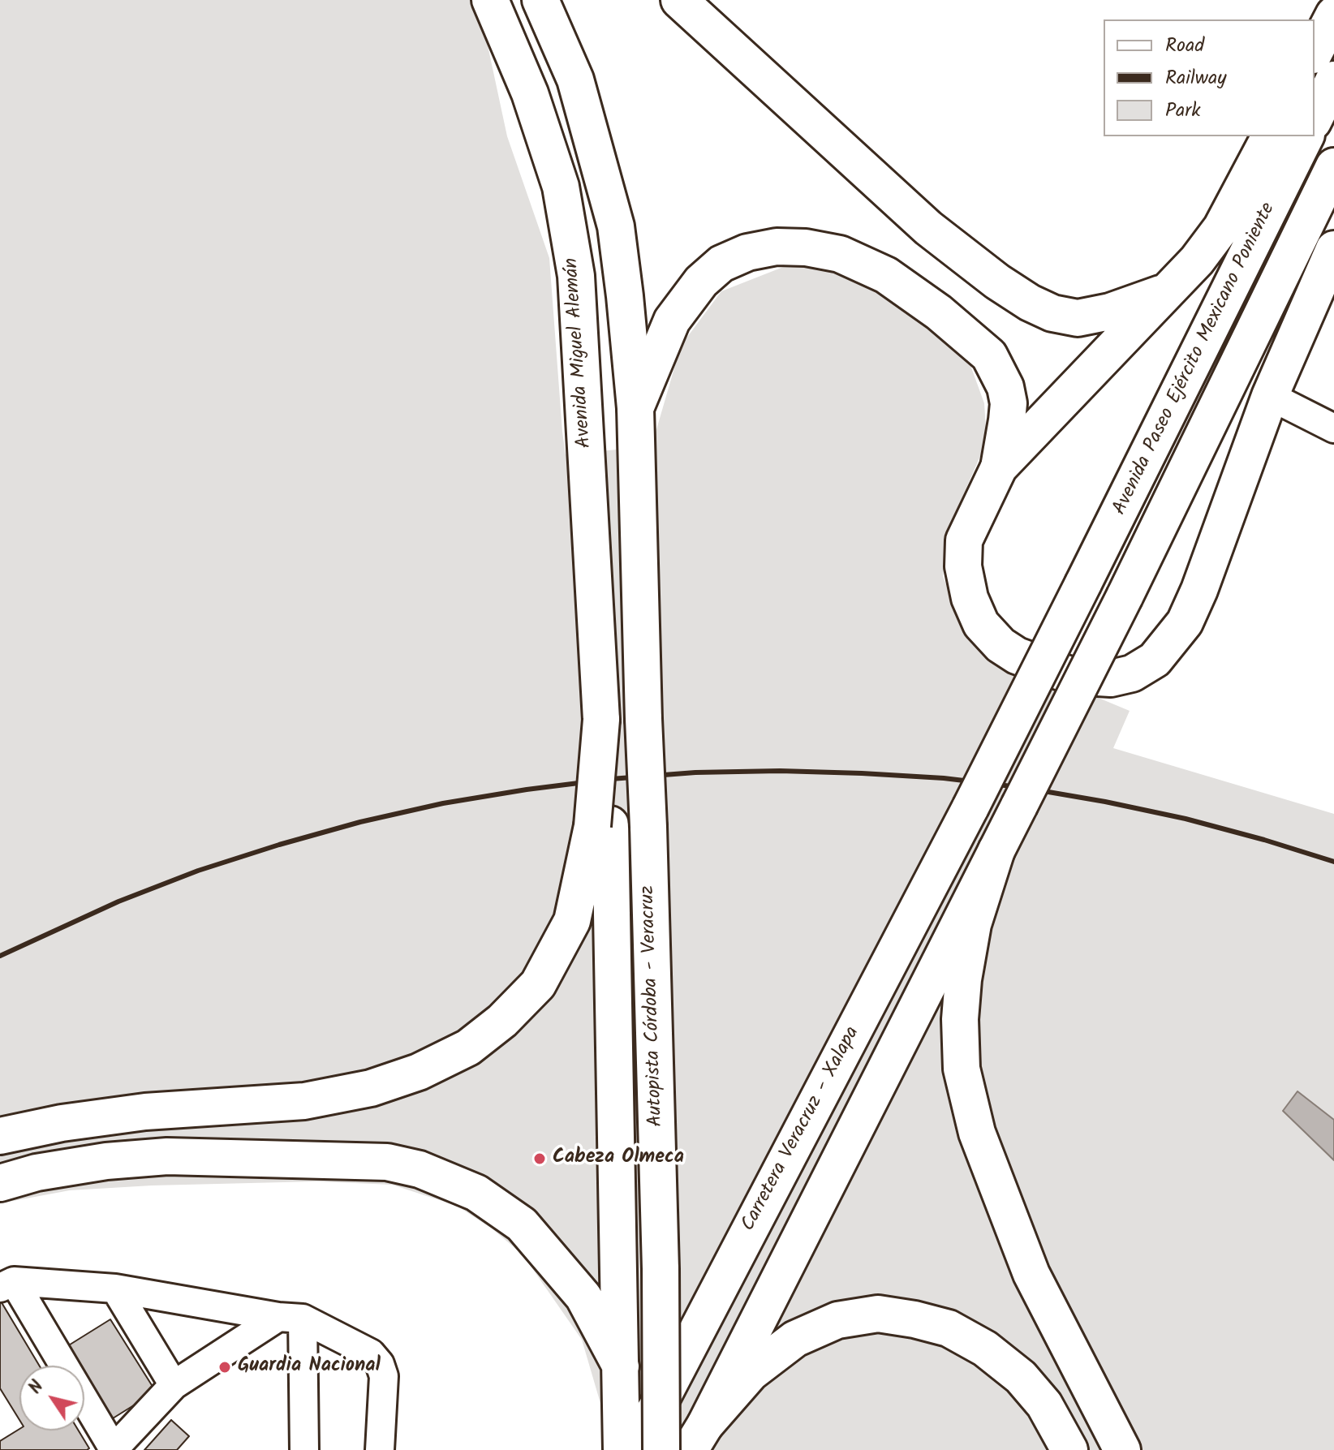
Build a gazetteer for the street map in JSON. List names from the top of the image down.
{
  "streets": {
    "main road": [
      "Avenida Miguel Alemán",
      "Avenida Paseo Ejército Mexicano Poniente",
      "Autopista Córdoba - Veracruz",
      "Carretera Veracruz - Xalapa"
    ]
  },
  "crossings": [
    ["Avenida Miguel Alemán", "Autopista Córdoba - Veracruz"],
    ["Avenida Paseo Ejército Mexicano Poniente", "Carretera Veracruz - Xalapa"]
  ],
  "places": ["Cabeza Olmeca", "Guardia Nacional"],
  "legend": ["Road", "Railway", "Park"],
  "north": "top left"
}
